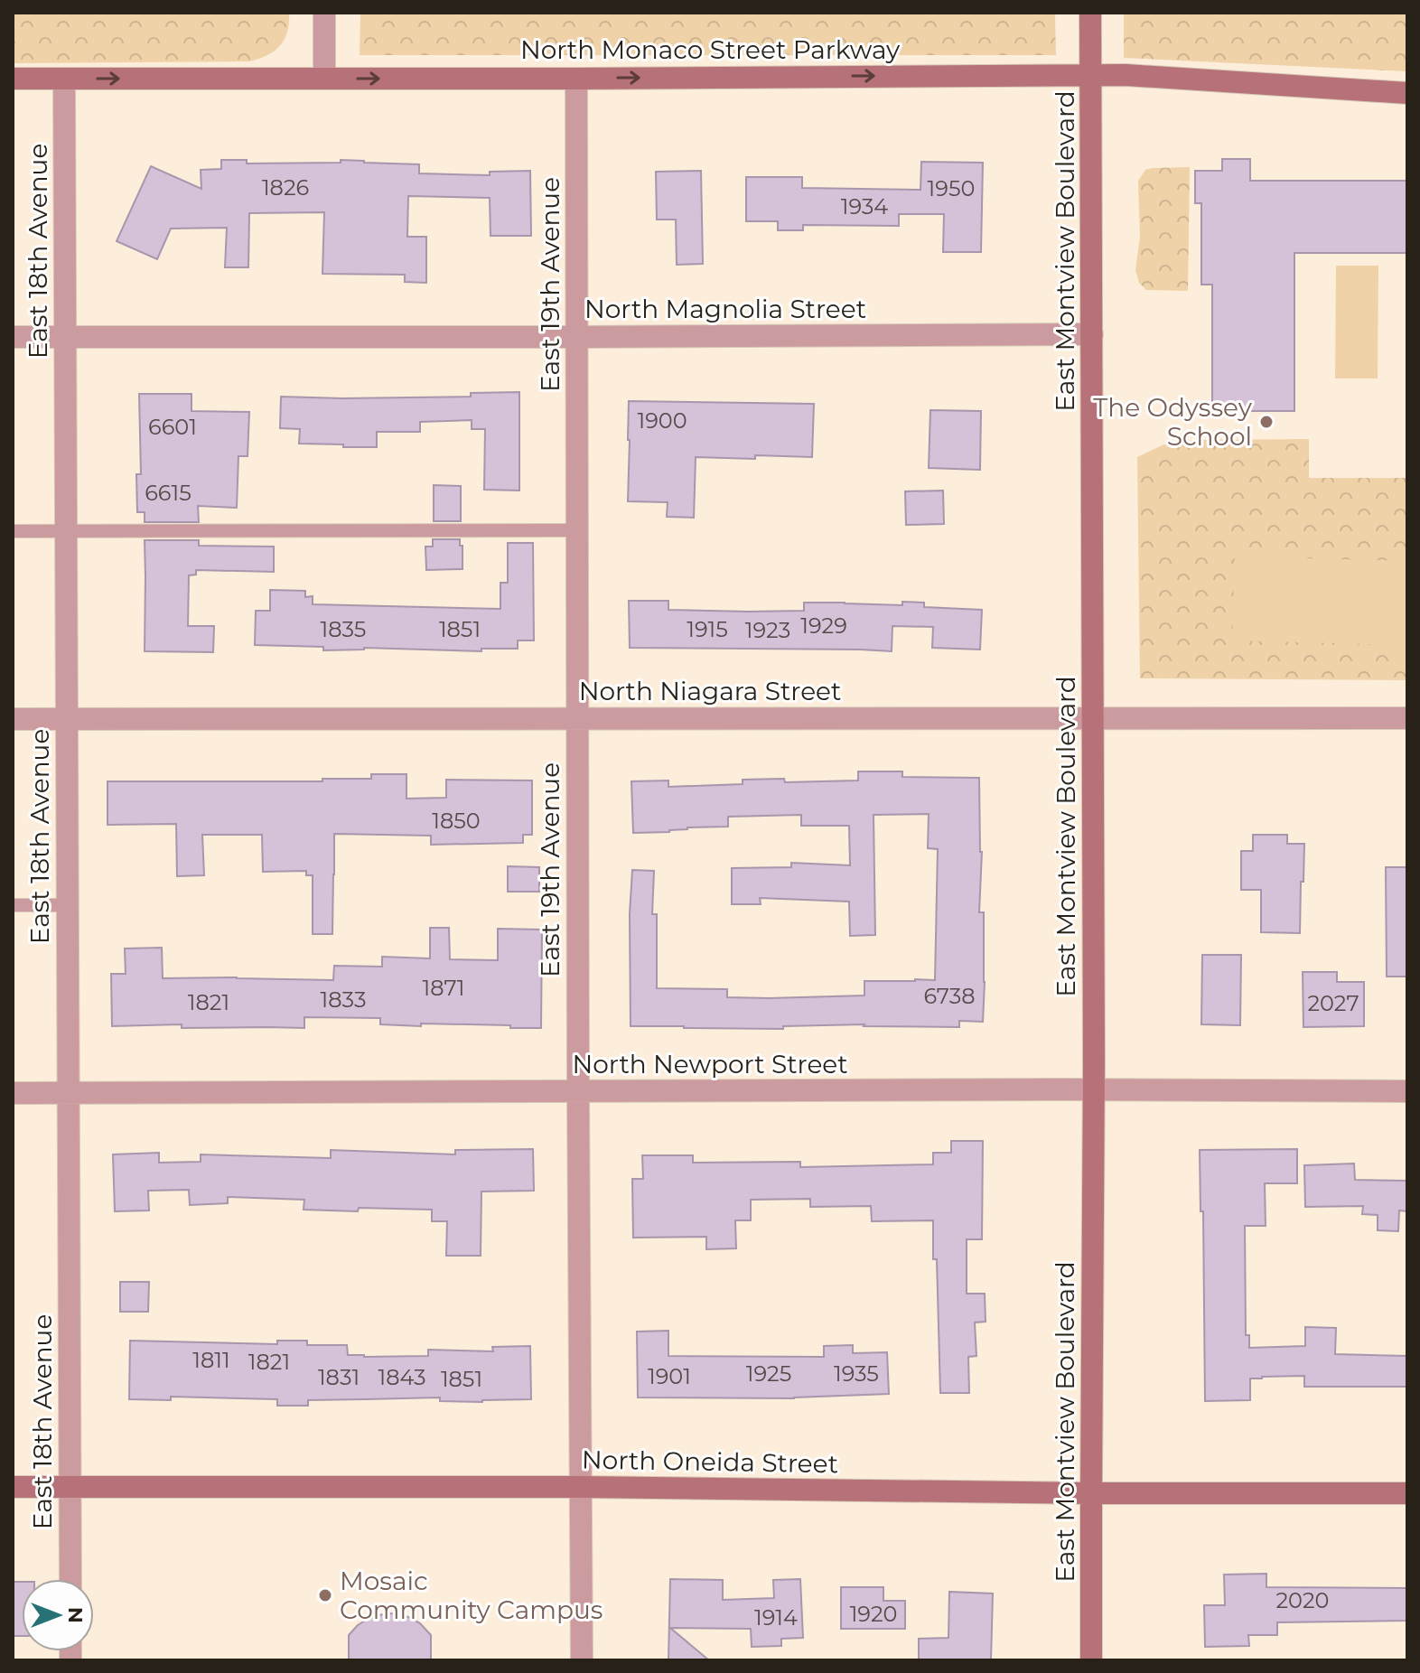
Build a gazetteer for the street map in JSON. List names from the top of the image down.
{
  "streets": {
    "main road": ["North Monaco Street Parkway", "East Montview Boulevard", "North Oneida Street"],
    "street": [
      "East 18th Avenue",
      "East 19th Avenue",
      "North Magnolia Street",
      "North Niagara Street",
      "North Newport Street"
    ]
  },
  "crossings": [
    ["North Monaco Street Parkway", "East 18th Avenue"],
    ["North Monaco Street Parkway", "East Montview Boulevard"],
    ["North Monaco Street Parkway", "East 19th Avenue"],
    ["East 18th Avenue", "North Magnolia Street"],
    ["East 18th Avenue", "North Niagara Street"],
    ["East 18th Avenue", "North Newport Street"],
    ["East 18th Avenue", "North Oneida Street"],
    ["East Montview Boulevard", "North Magnolia Street"],
    ["East Montview Boulevard", "North Niagara Street"],
    ["East Montview Boulevard", "North Newport Street"],
    ["East Montview Boulevard", "North Oneida Street"],
    ["East 19th Avenue", "North Magnolia Street"],
    ["East 19th Avenue", "North Niagara Street"],
    ["East 19th Avenue", "North Newport Street"],
    ["East 19th Avenue", "North Oneida Street"]
  ],
  "one_way": ["North Monaco Street Parkway"],
  "places": ["The Odyssey School", "Mosaic Community Campus"],
  "house_numbers": [
    "1826",
    "1950",
    "1934",
    "1900",
    "6601",
    "6615",
    "1929",
    "1835",
    "1851",
    "1915",
    "1923",
    "1850",
    "1871",
    "6738",
    "1833",
    "1821",
    "2027",
    "1811",
    "1821",
    "1925",
    "1935",
    "1901",
    "1831",
    "1843",
    "1851",
    "2020",
    "1920",
    "1914"
  ],
  "north": "right"
}
